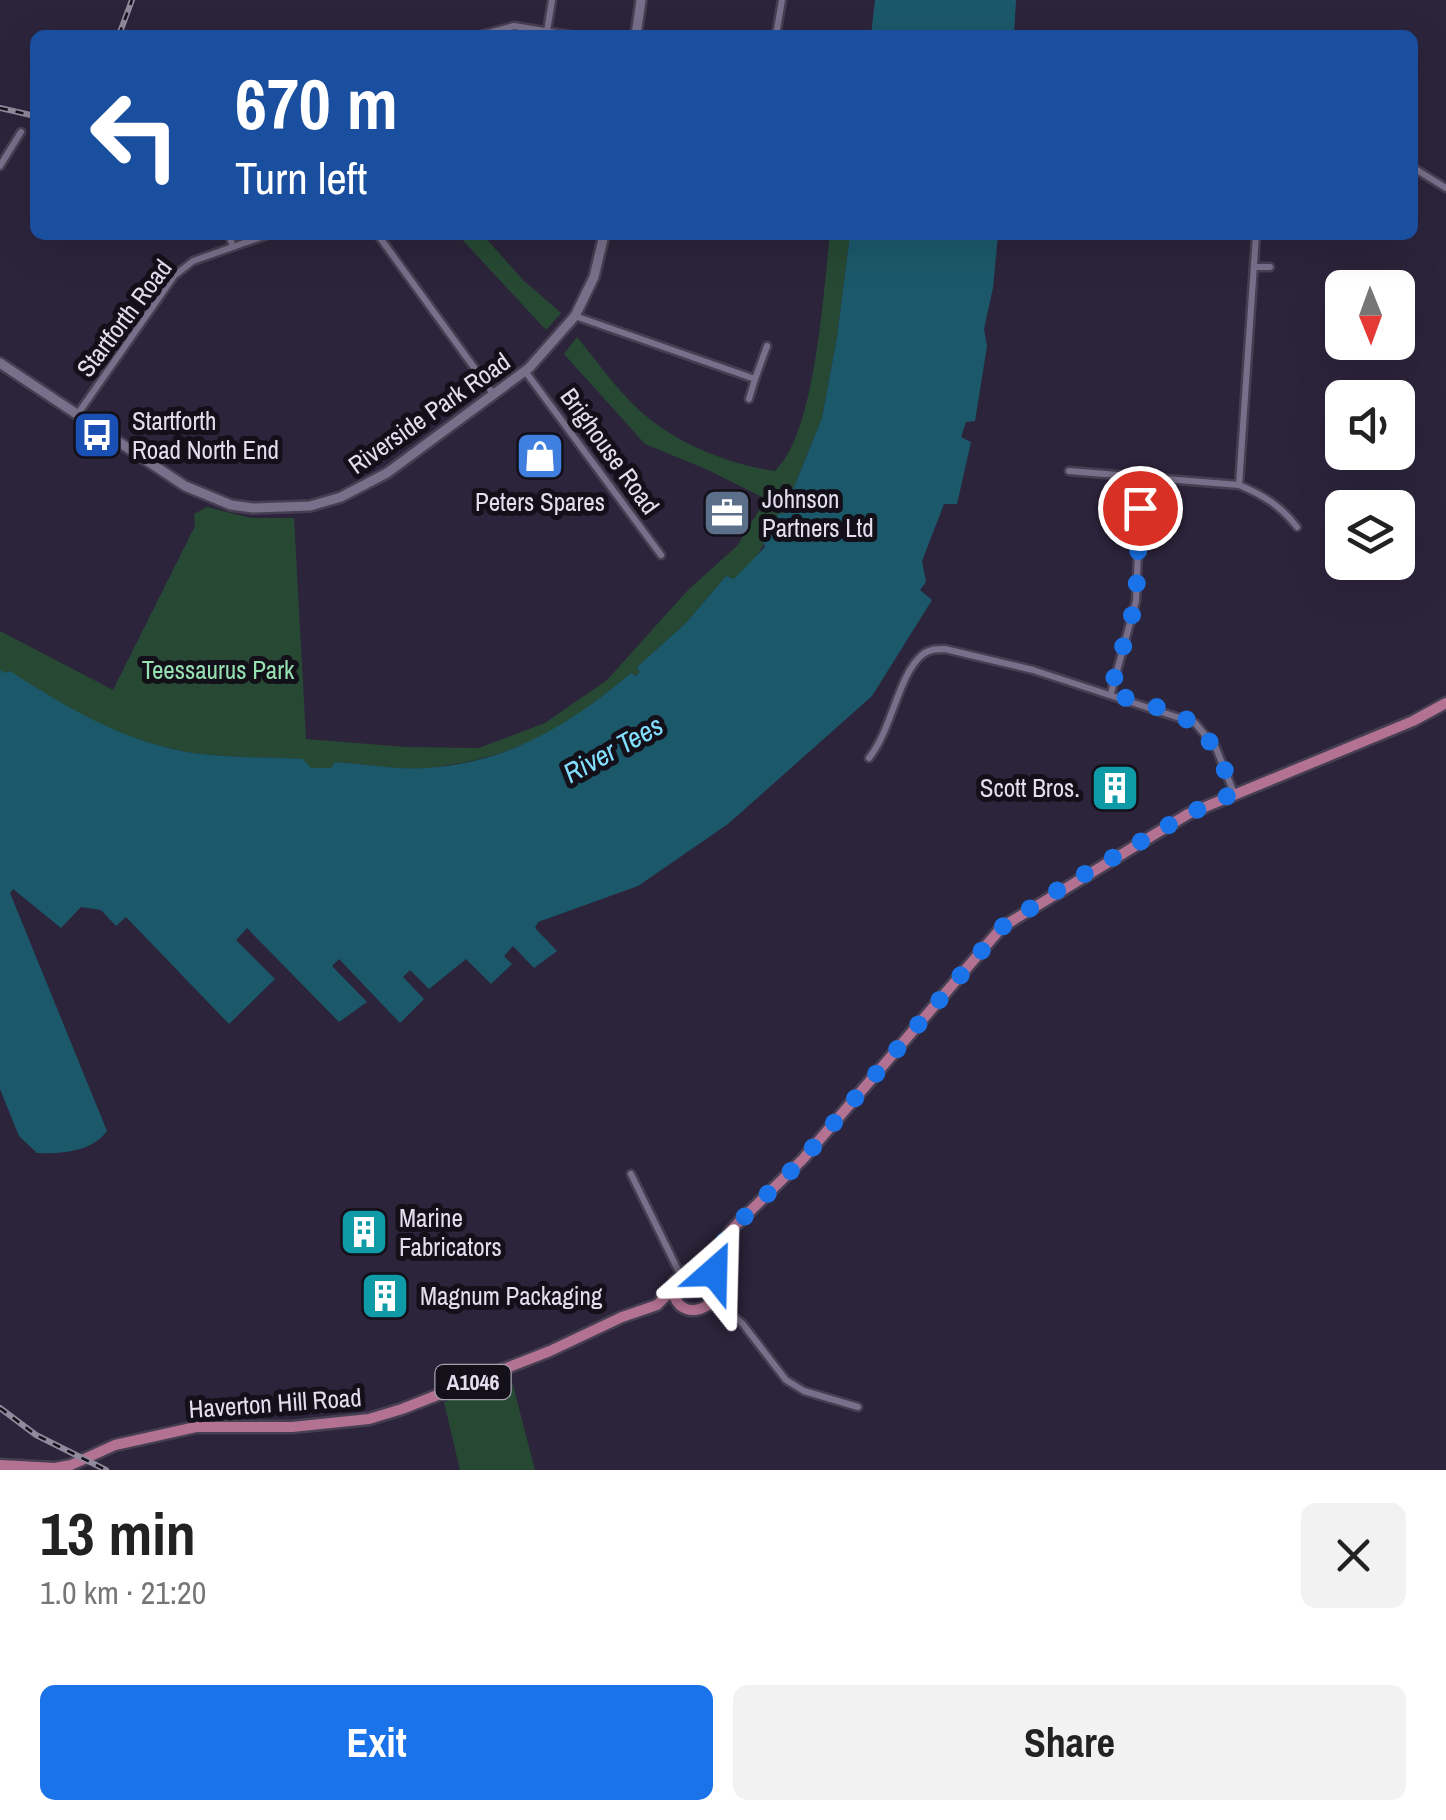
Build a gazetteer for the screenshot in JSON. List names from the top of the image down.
{
  "streets": {
    "main road": ["A1046", "Haverton Hill Road"],
    "street": ["Startforth Road", "Riverside Park Road", "Brighouse Road"]
  },
  "crossings": [
    ["Startforth Road", "Riverside Park Road"],
    ["Riverside Park Road", "Brighouse Road"]
  ],
  "water": ["River Tees"],
  "parks": ["Teessaurus Park"],
  "places": {
    "bus stop": ["Startforth Road North End"],
    "shop": ["Peters Spares"],
    "office": ["Johnson Partners Ltd"],
    "building": ["Scott Bros.", "Marine Fabricators", "Magnum Packaging"]
  },
  "north": "bottom",
  "page": {
    "turn": ["670 m", "Turn left"],
    "heading": ["13 min", "1.0 km · 21:20"],
    "buttons": ["Exit", "Share"]
  }
}
